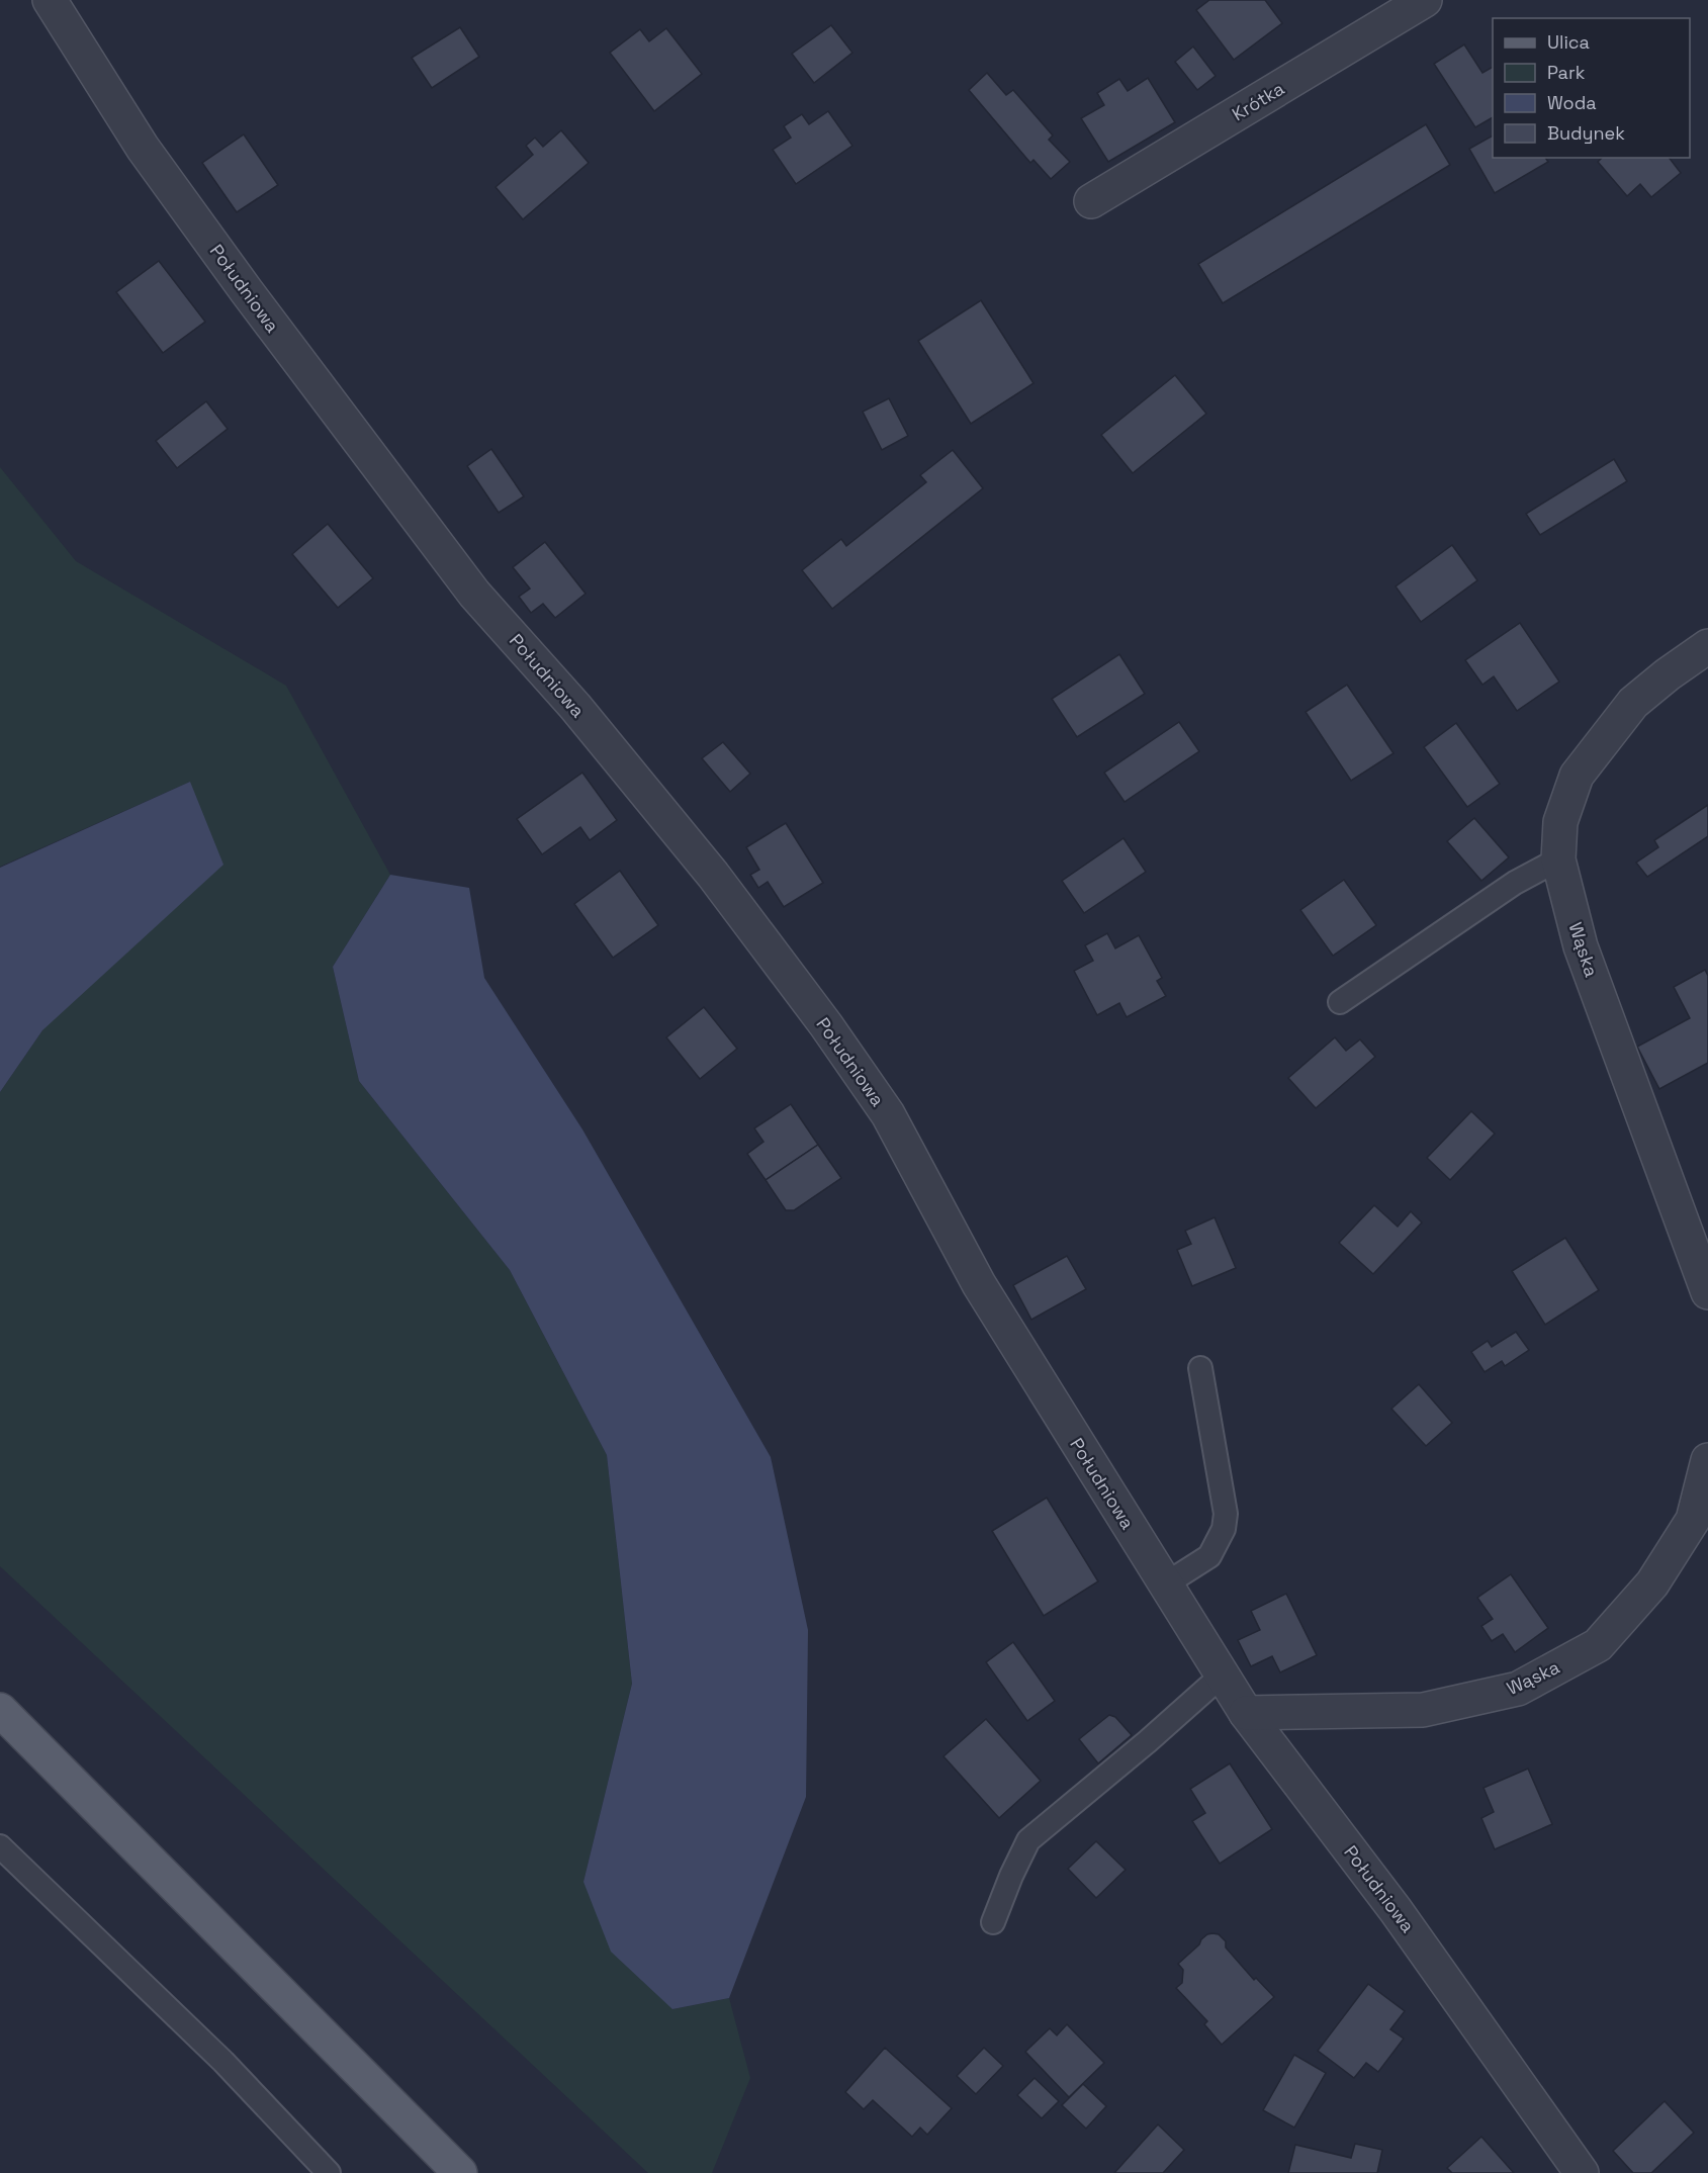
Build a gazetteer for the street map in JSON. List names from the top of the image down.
{
  "streets": {
    "street": ["Krótka", "Południowa", "Wąska"]
  },
  "crossings": [
    ["Południowa", "Wąska"]
  ],
  "legend": [
    "Ulica",
    "Park",
    "Woda",
    "Budynek"
  ]
}
